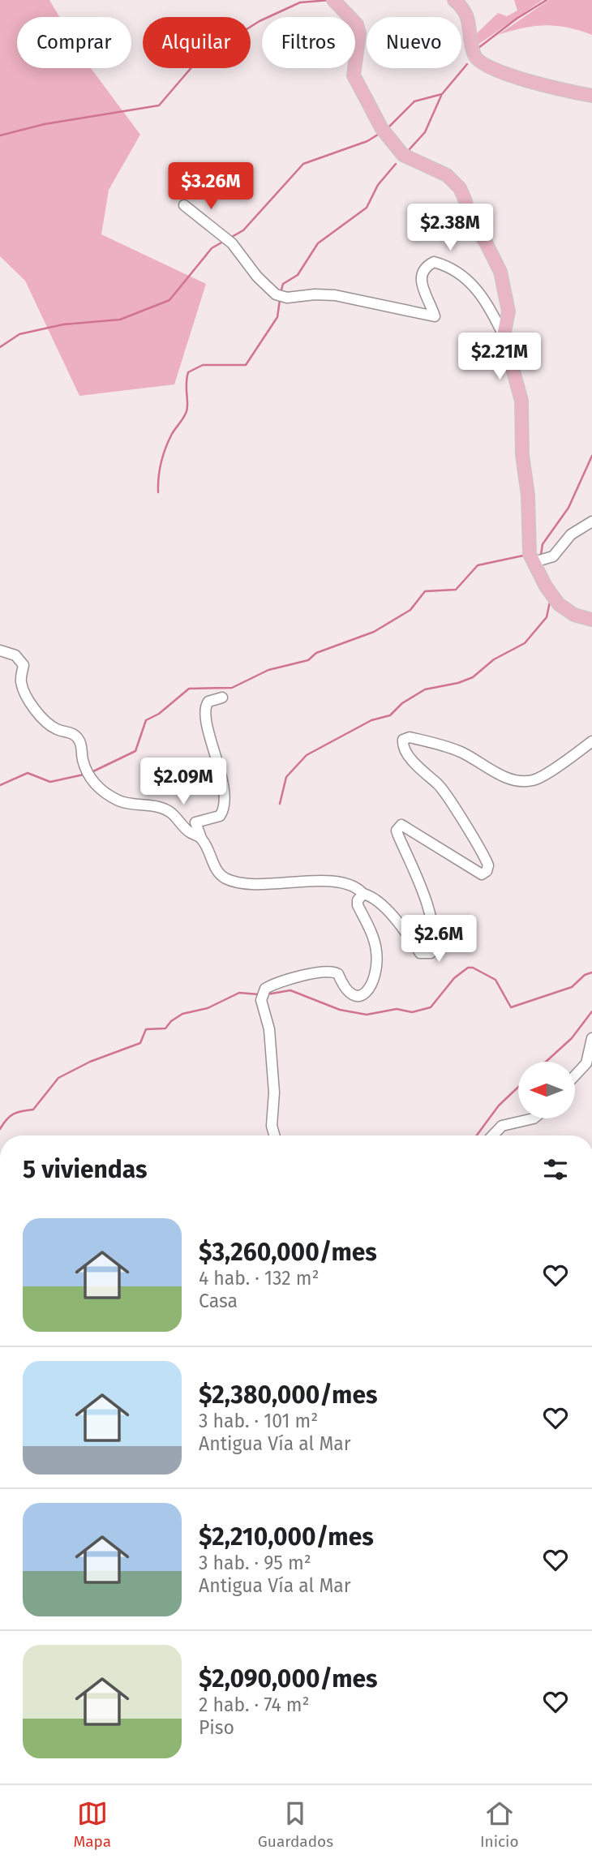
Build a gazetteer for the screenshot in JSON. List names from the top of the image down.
{
  "north": "left",
  "page": {
    "chip": [
      "Comprar",
      "Alquilar",
      "Filtros",
      "Nuevo"
    ],
    "price": [
      "$3.26M",
      "$2.38M",
      "$2.21M",
      "$2.09M",
      "$2.6M"
    ],
    "heading": "5 viviendas",
    "list": [
      {
        "name": "$3,260,000/mes",
        "note": "4 hab. · 132 m² · Casa"
      },
      {
        "name": "$2,380,000/mes",
        "note": "3 hab. · 101 m² · Antigua Vía al Mar"
      },
      {
        "name": "$2,210,000/mes",
        "note": "3 hab. · 95 m² · Antigua Vía al Mar"
      },
      {
        "name": "$2,090,000/mes",
        "note": "2 hab. · 74 m² · Piso"
      }
    ],
    "tabs": ["Mapa", "Guardados", "Inicio"]
  }
}
